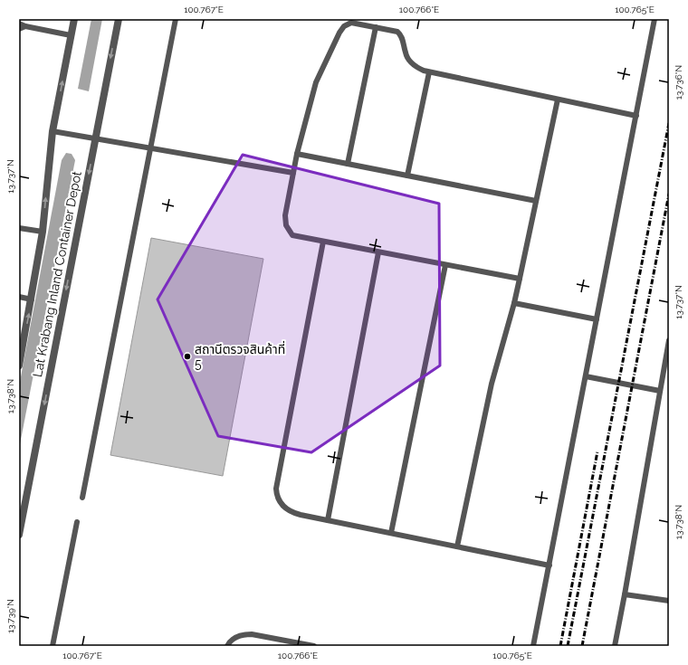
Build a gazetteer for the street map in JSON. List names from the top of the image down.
{
  "streets": {
    "street": ["Lat Krabang Inland Container Depot"]
  },
  "places": ["สถานีตรวจสินค้าที่ 5"],
  "coordinates": [
    "100.767°E",
    "100.766°E",
    "100.765°E",
    "13.736°N",
    "13.737°N",
    "13.738°N",
    "13.739°N"
  ]
}
